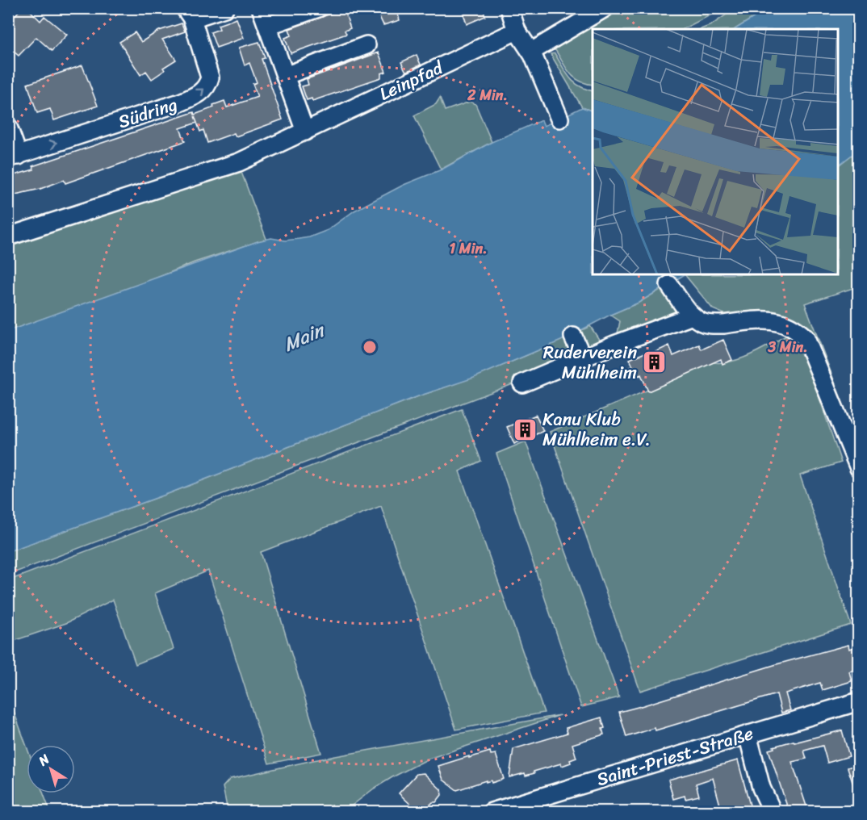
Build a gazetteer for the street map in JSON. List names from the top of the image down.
{
  "streets": {
    "street": ["Leinpfad", "Südring", "Saint-Priest-Straße"]
  },
  "water": ["Main"],
  "places": {
    "building": ["Ruderverein Mühlheim", "Kanu Klub Mühlheim e.V."]
  },
  "north": "top left",
  "rings": ["2 Min.", "1 Min.", "3 Min."]
}
